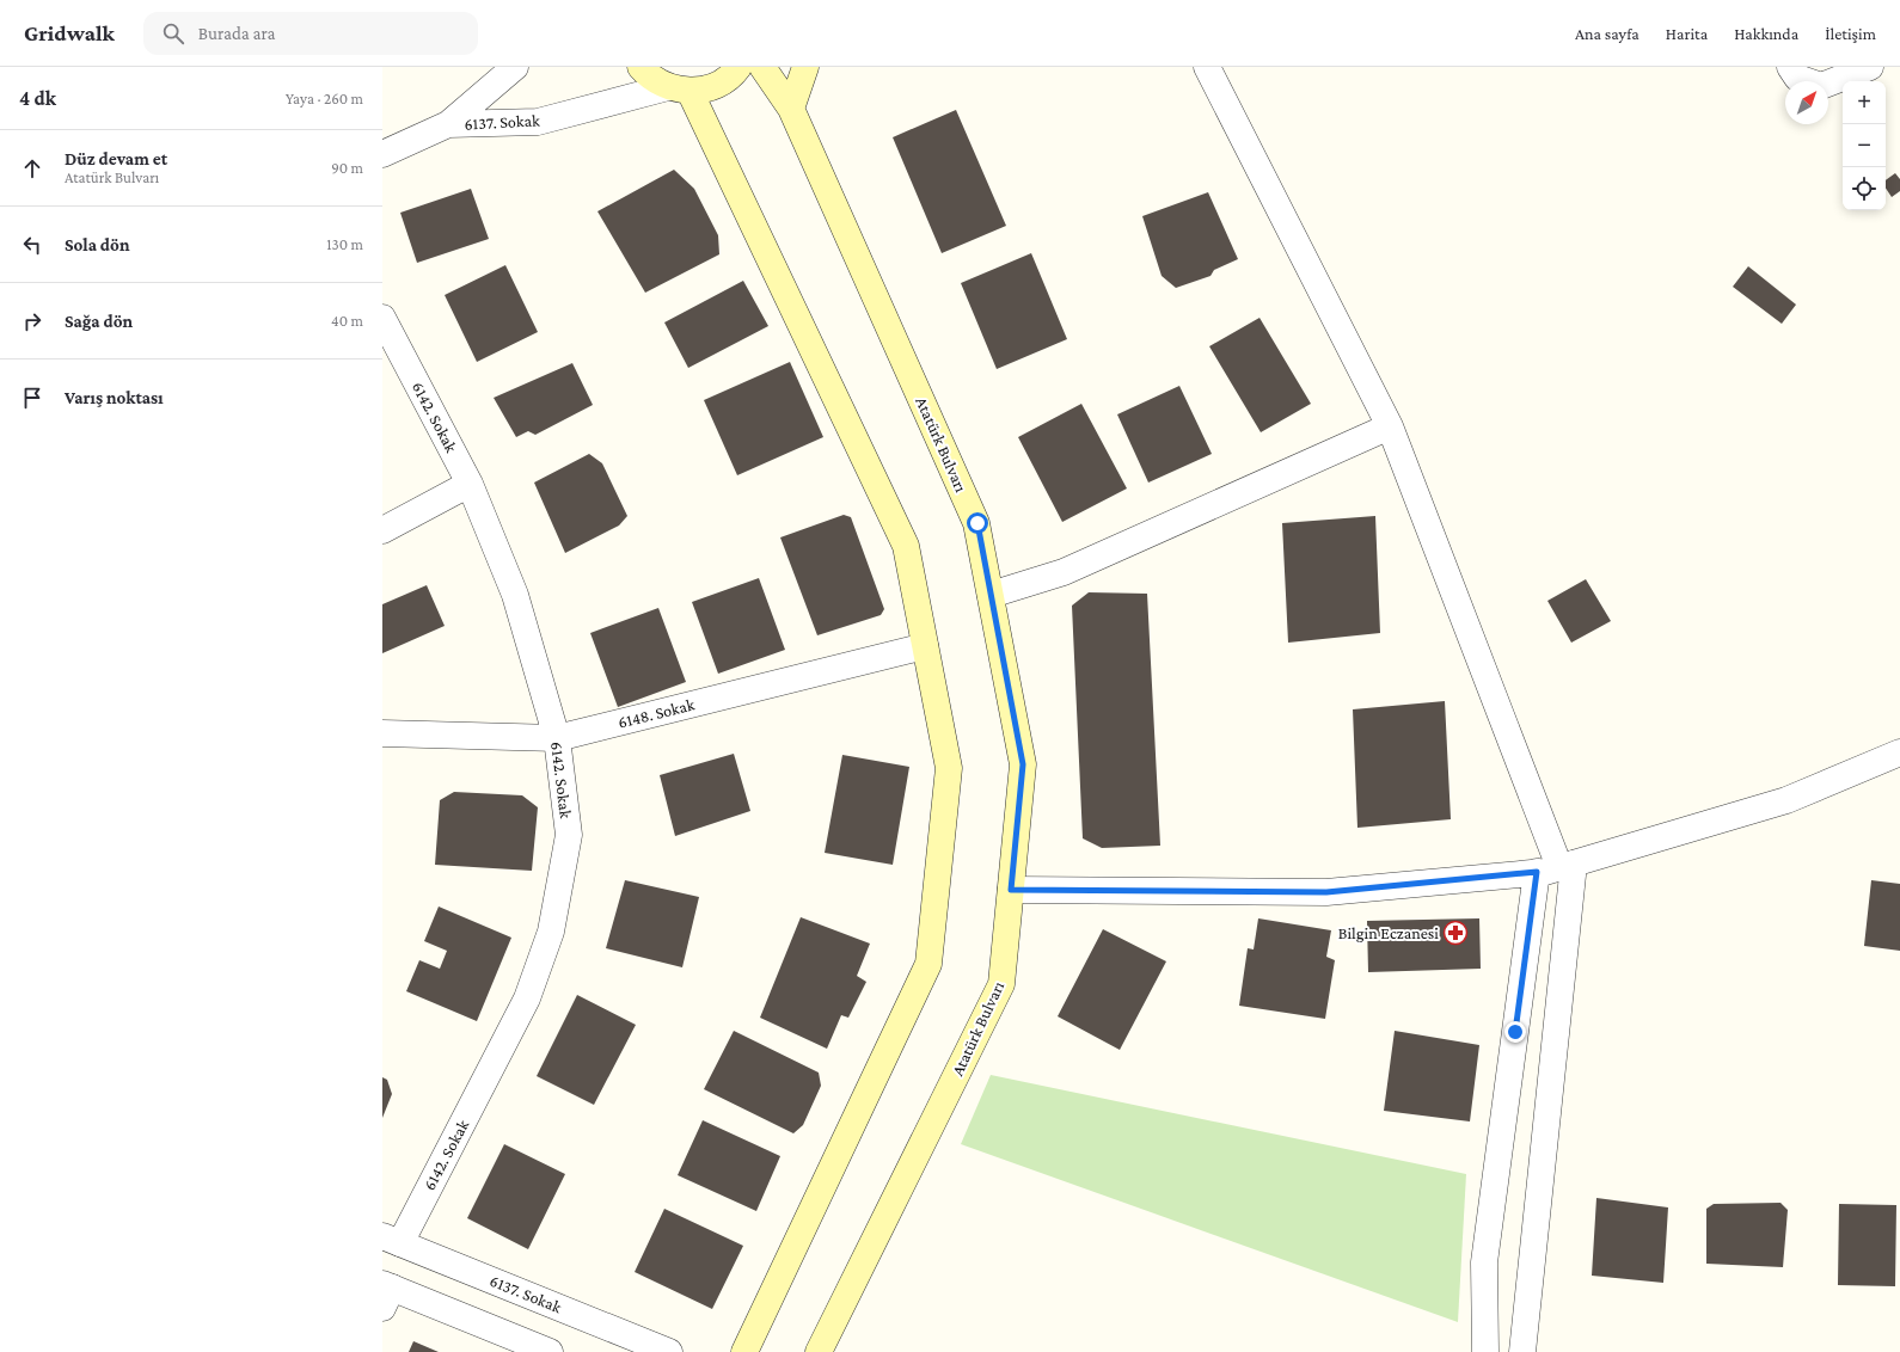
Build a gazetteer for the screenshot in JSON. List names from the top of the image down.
{
  "streets": {
    "main road": ["Atatürk Bulvarı"],
    "street": ["6137. Sokak", "6142. Sokak", "6148. Sokak"]
  },
  "crossings": [
    ["6137. Sokak", "6142. Sokak"],
    ["6142. Sokak", "6148. Sokak"]
  ],
  "places": {
    "pharmacy": ["Bilgin Eczanesi"]
  },
  "north": "top right",
  "page": {
    "header": "Gridwalk",
    "search": "Burada ara",
    "nav": [
      "Ana sayfa",
      "Harita",
      "Hakkında",
      "İletişim"
    ],
    "heading": ["4 dk", "Yaya · 260 m"],
    "map_buttons": ["+", "−"],
    "list": [
      ["Düz devam et", "Atatürk Bulvarı", "90 m"],
      ["Sola dön", "130 m"],
      ["Sağa dön", "40 m"],
      "Varış noktası"
    ]
  }
}
